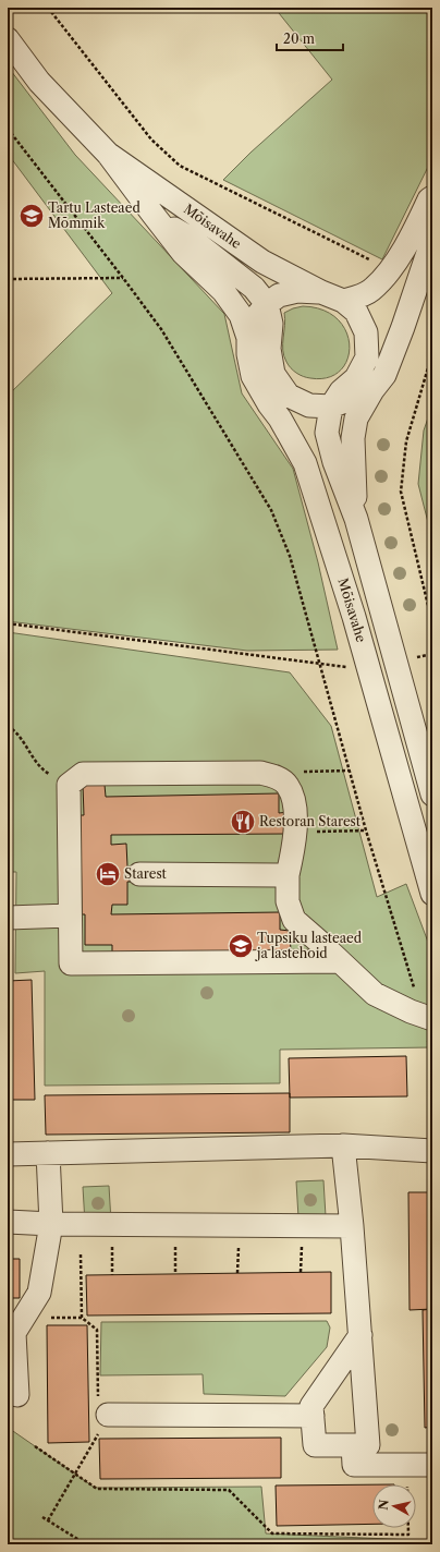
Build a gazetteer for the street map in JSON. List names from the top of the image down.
{
  "streets": {
    "street": ["Mõisavahe"]
  },
  "places": {
    "school or university": ["Tartu Lasteaed Mõmmik", "Tupsiku lasteaed ja lastehoid"],
    "restaurant": ["Restoran Starest"],
    "hotel": ["Starest"]
  },
  "scale_bar": "20 m",
  "north": "left"
}
